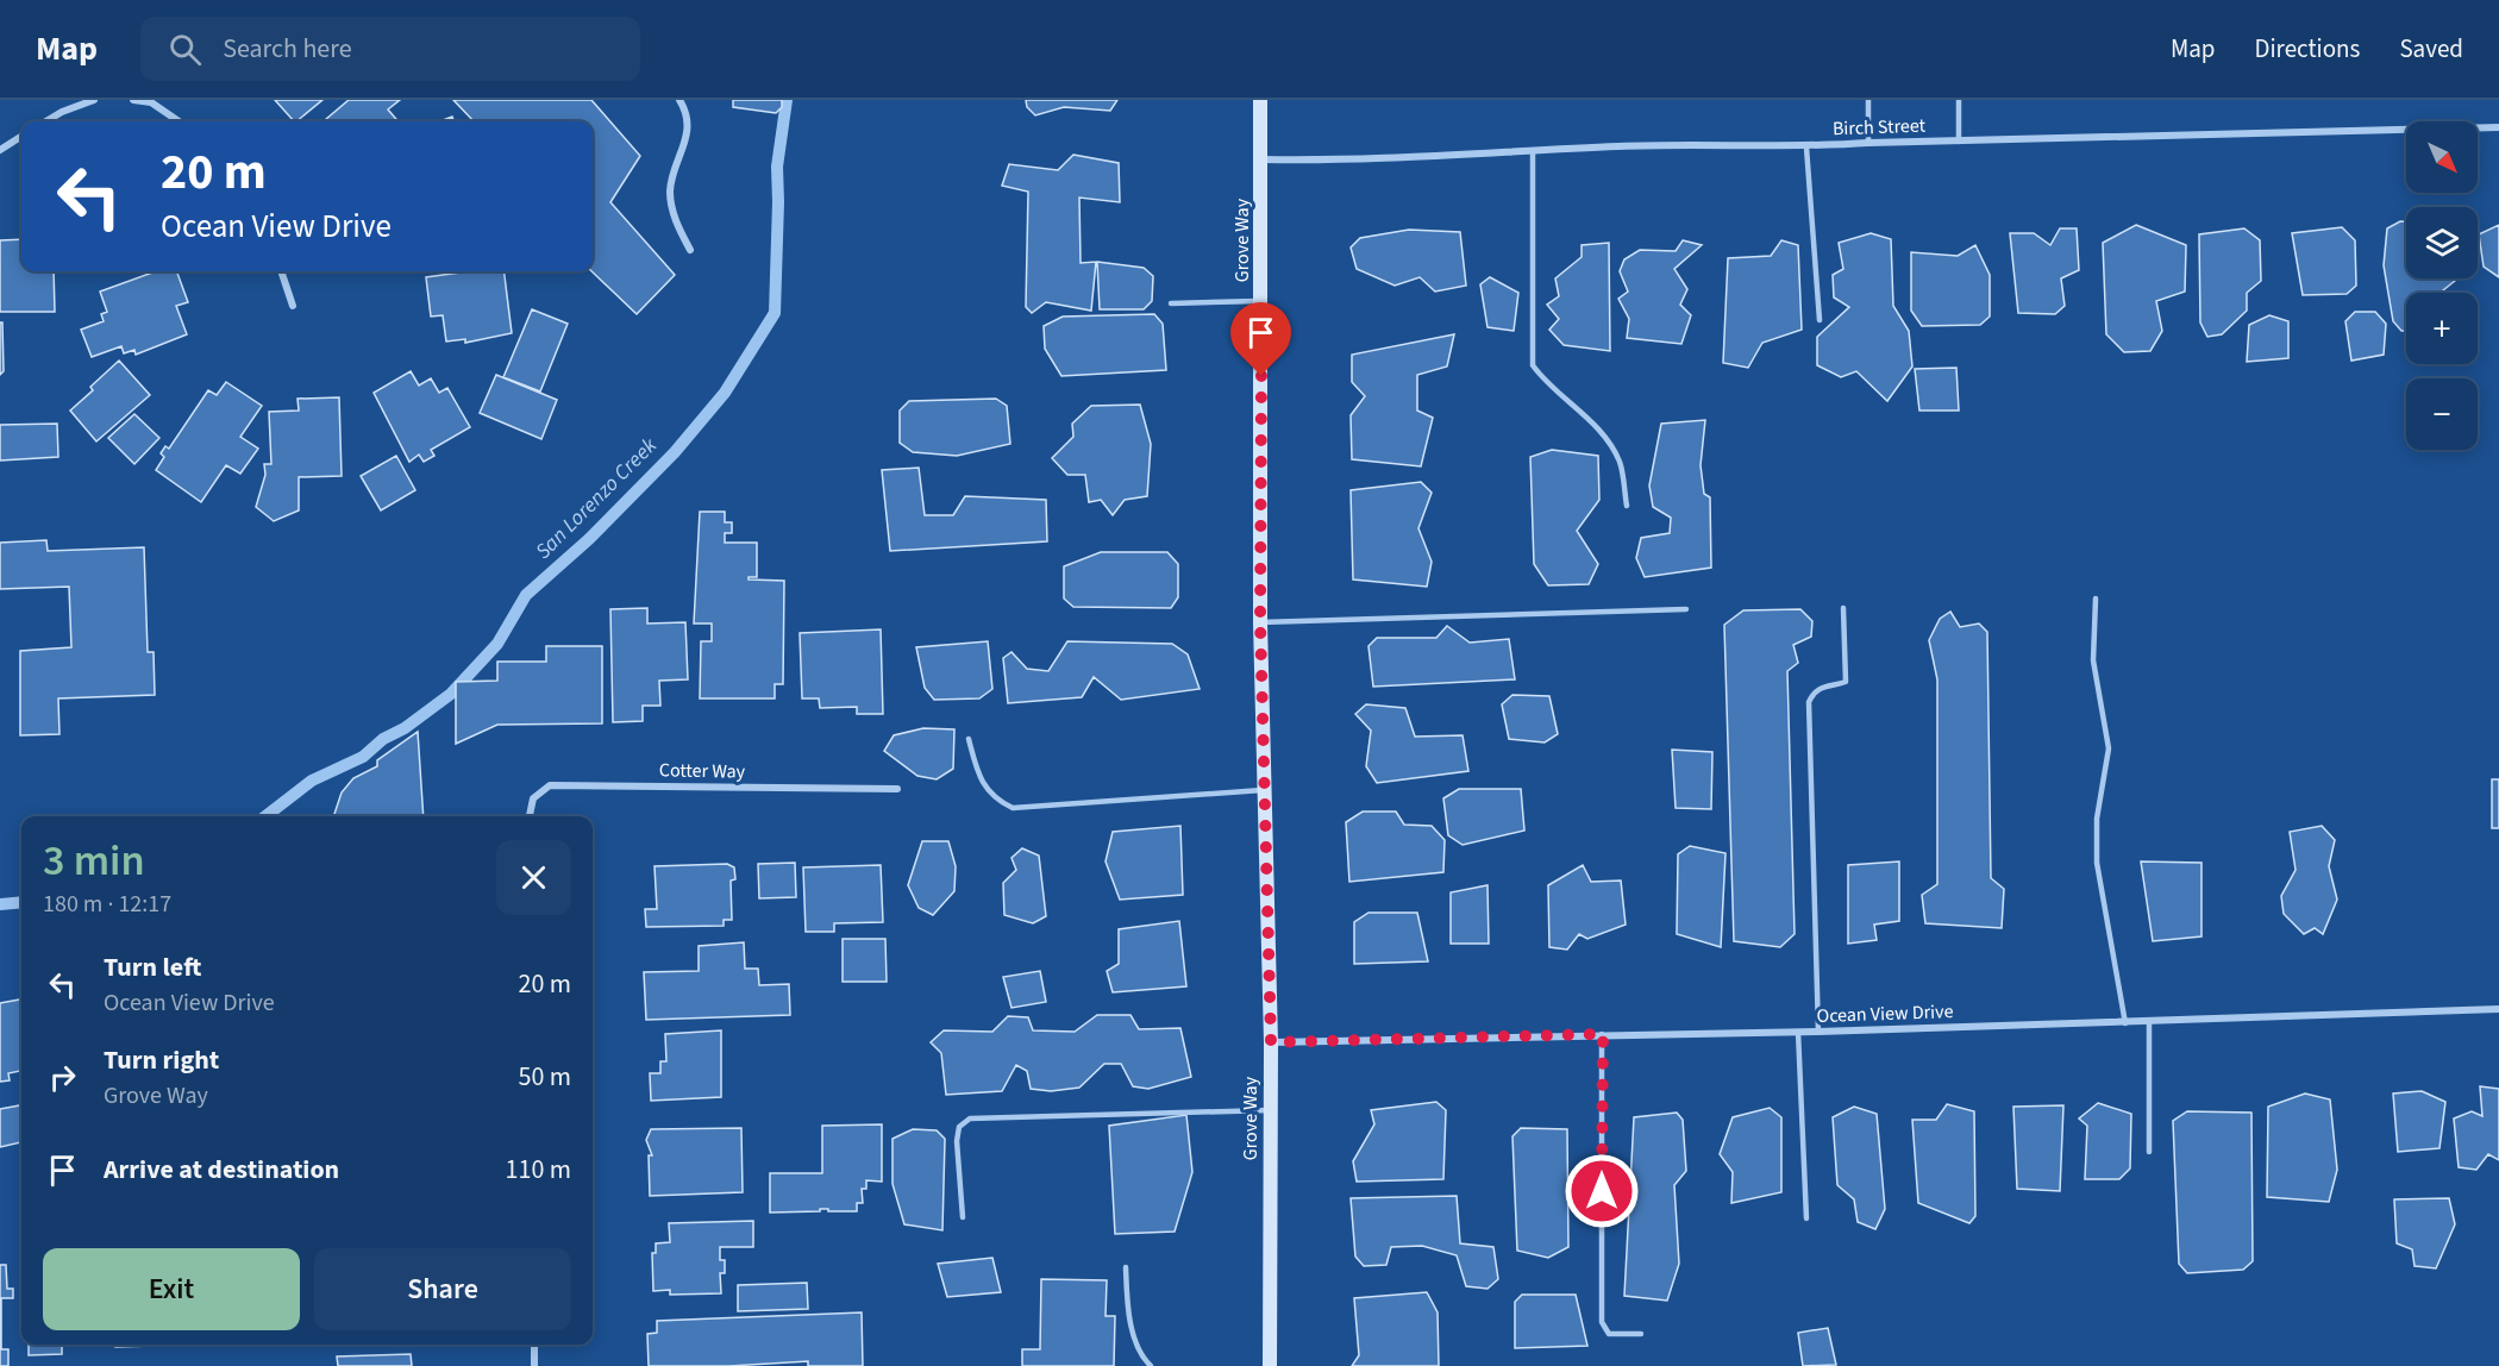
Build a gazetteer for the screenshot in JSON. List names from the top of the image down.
{
  "streets": {
    "main road": ["Grove Way"],
    "street": ["Birch Street", "Cotter Way", "Ocean View Drive"]
  },
  "crossings": [
    ["Birch Street", "Grove Way"],
    ["Grove Way", "Ocean View Drive"]
  ],
  "water": ["San Lorenzo Creek"],
  "north": "bottom right",
  "page": {
    "header": "Map",
    "search": "Search here",
    "nav": ["Map", "Directions", "Saved"],
    "map_buttons": ["+", "−"],
    "turn": ["20 m", "Ocean View Drive"],
    "heading": ["3 min", "180 m · 12:17"],
    "list": [
      {
        "name": "Turn left",
        "note": "Ocean View Drive",
        "value": "20 m"
      },
      {
        "name": "Turn right",
        "note": "Grove Way",
        "value": "50 m"
      },
      {
        "name": "Arrive at destination",
        "value": "110 m"
      }
    ],
    "buttons": ["Exit", "Share"]
  }
}
